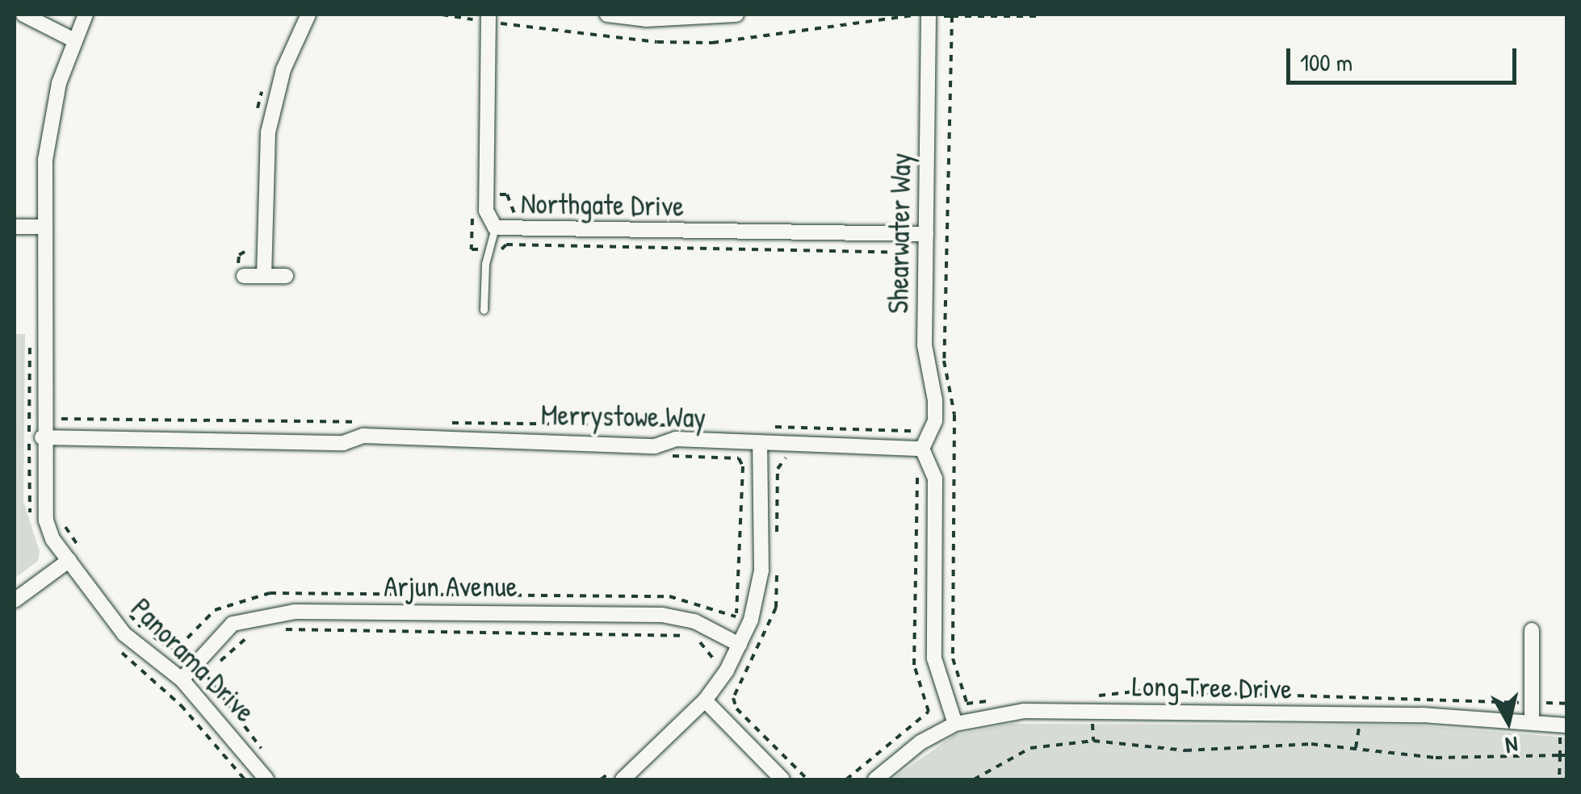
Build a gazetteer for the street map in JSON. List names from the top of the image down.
{
  "streets": {
    "street": [
      "Northgate Drive",
      "Shearwater Way",
      "Merrystowe Way",
      "Arjun Avenue",
      "Panorama Drive",
      "Long Tree Drive"
    ]
  },
  "crossings": [
    ["Northgate Drive", "Shearwater Way"],
    ["Shearwater Way", "Merrystowe Way"],
    ["Merrystowe Way", "Panorama Drive"],
    ["Arjun Avenue", "Panorama Drive"]
  ],
  "scale_bar": "100 m",
  "north": "bottom"
}
